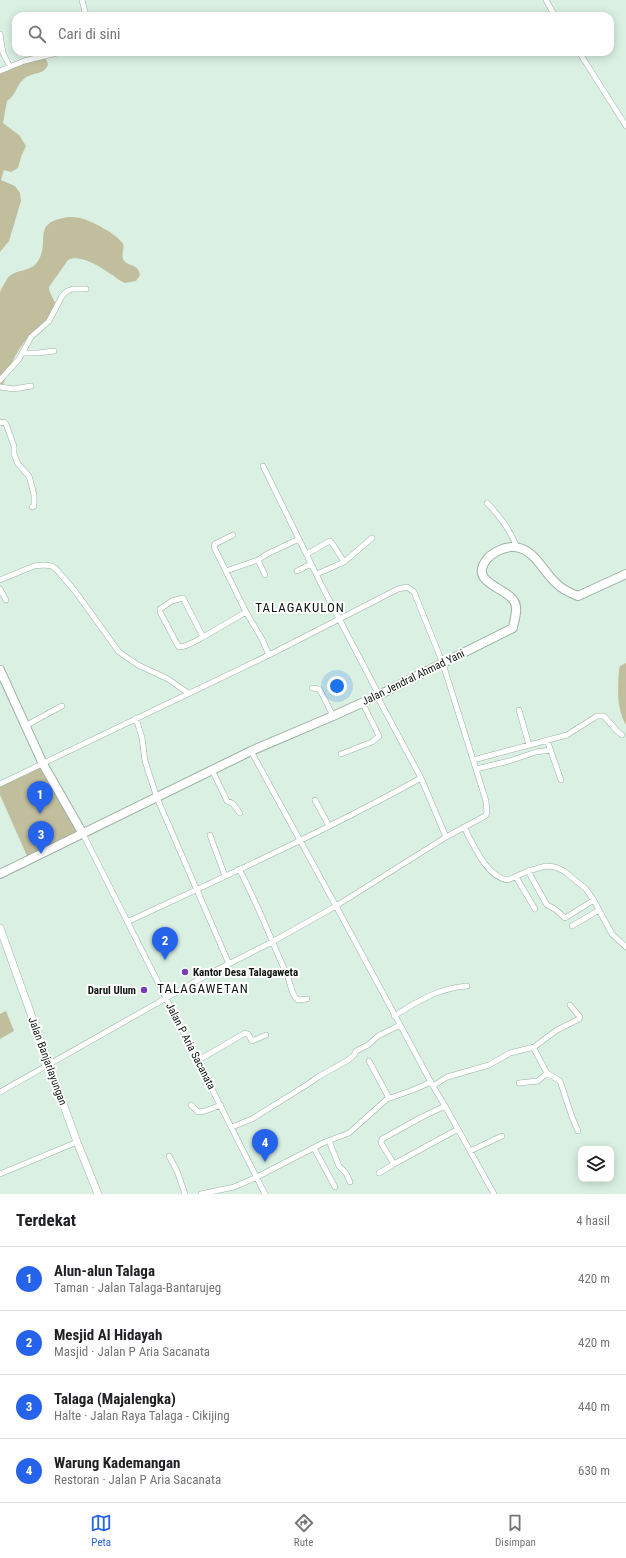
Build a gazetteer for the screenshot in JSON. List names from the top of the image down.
{
  "streets": {
    "main road": ["Jalan Jendral Ahmad Yani"],
    "street": ["Jalan P Aria Sacanata", "Jalan Banjarlayungan"]
  },
  "crossings": [
    ["Jalan Jendral Ahmad Yani", "Jalan P Aria Sacanata"]
  ],
  "districts": ["TALAGAKULON", "TALAGAWETAN"],
  "places": ["Kantor Desa Talagaweta", "Darul Ulum"],
  "page": {
    "search": "Cari di sini",
    "pins": [
      "1",
      "3",
      "2",
      "4"
    ],
    "heading": ["Terdekat", "4 hasil"],
    "list": [
      {
        "mark": "1",
        "name": "Alun-alun Talaga",
        "note": "Taman · Jalan Talaga-Bantarujeg",
        "value": "420 m"
      },
      {
        "mark": "2",
        "name": "Mesjid Al Hidayah",
        "note": "Masjid · Jalan P Aria Sacanata",
        "value": "420 m"
      },
      {
        "mark": "3",
        "name": "Talaga (Majalengka)",
        "note": "Halte · Jalan Raya Talaga - Cikijing",
        "value": "440 m"
      },
      {
        "mark": "4",
        "name": "Warung Kademangan",
        "note": "Restoran · Jalan P Aria Sacanata",
        "value": "630 m"
      }
    ],
    "nav": ["Peta", "Rute", "Disimpan"]
  }
}
